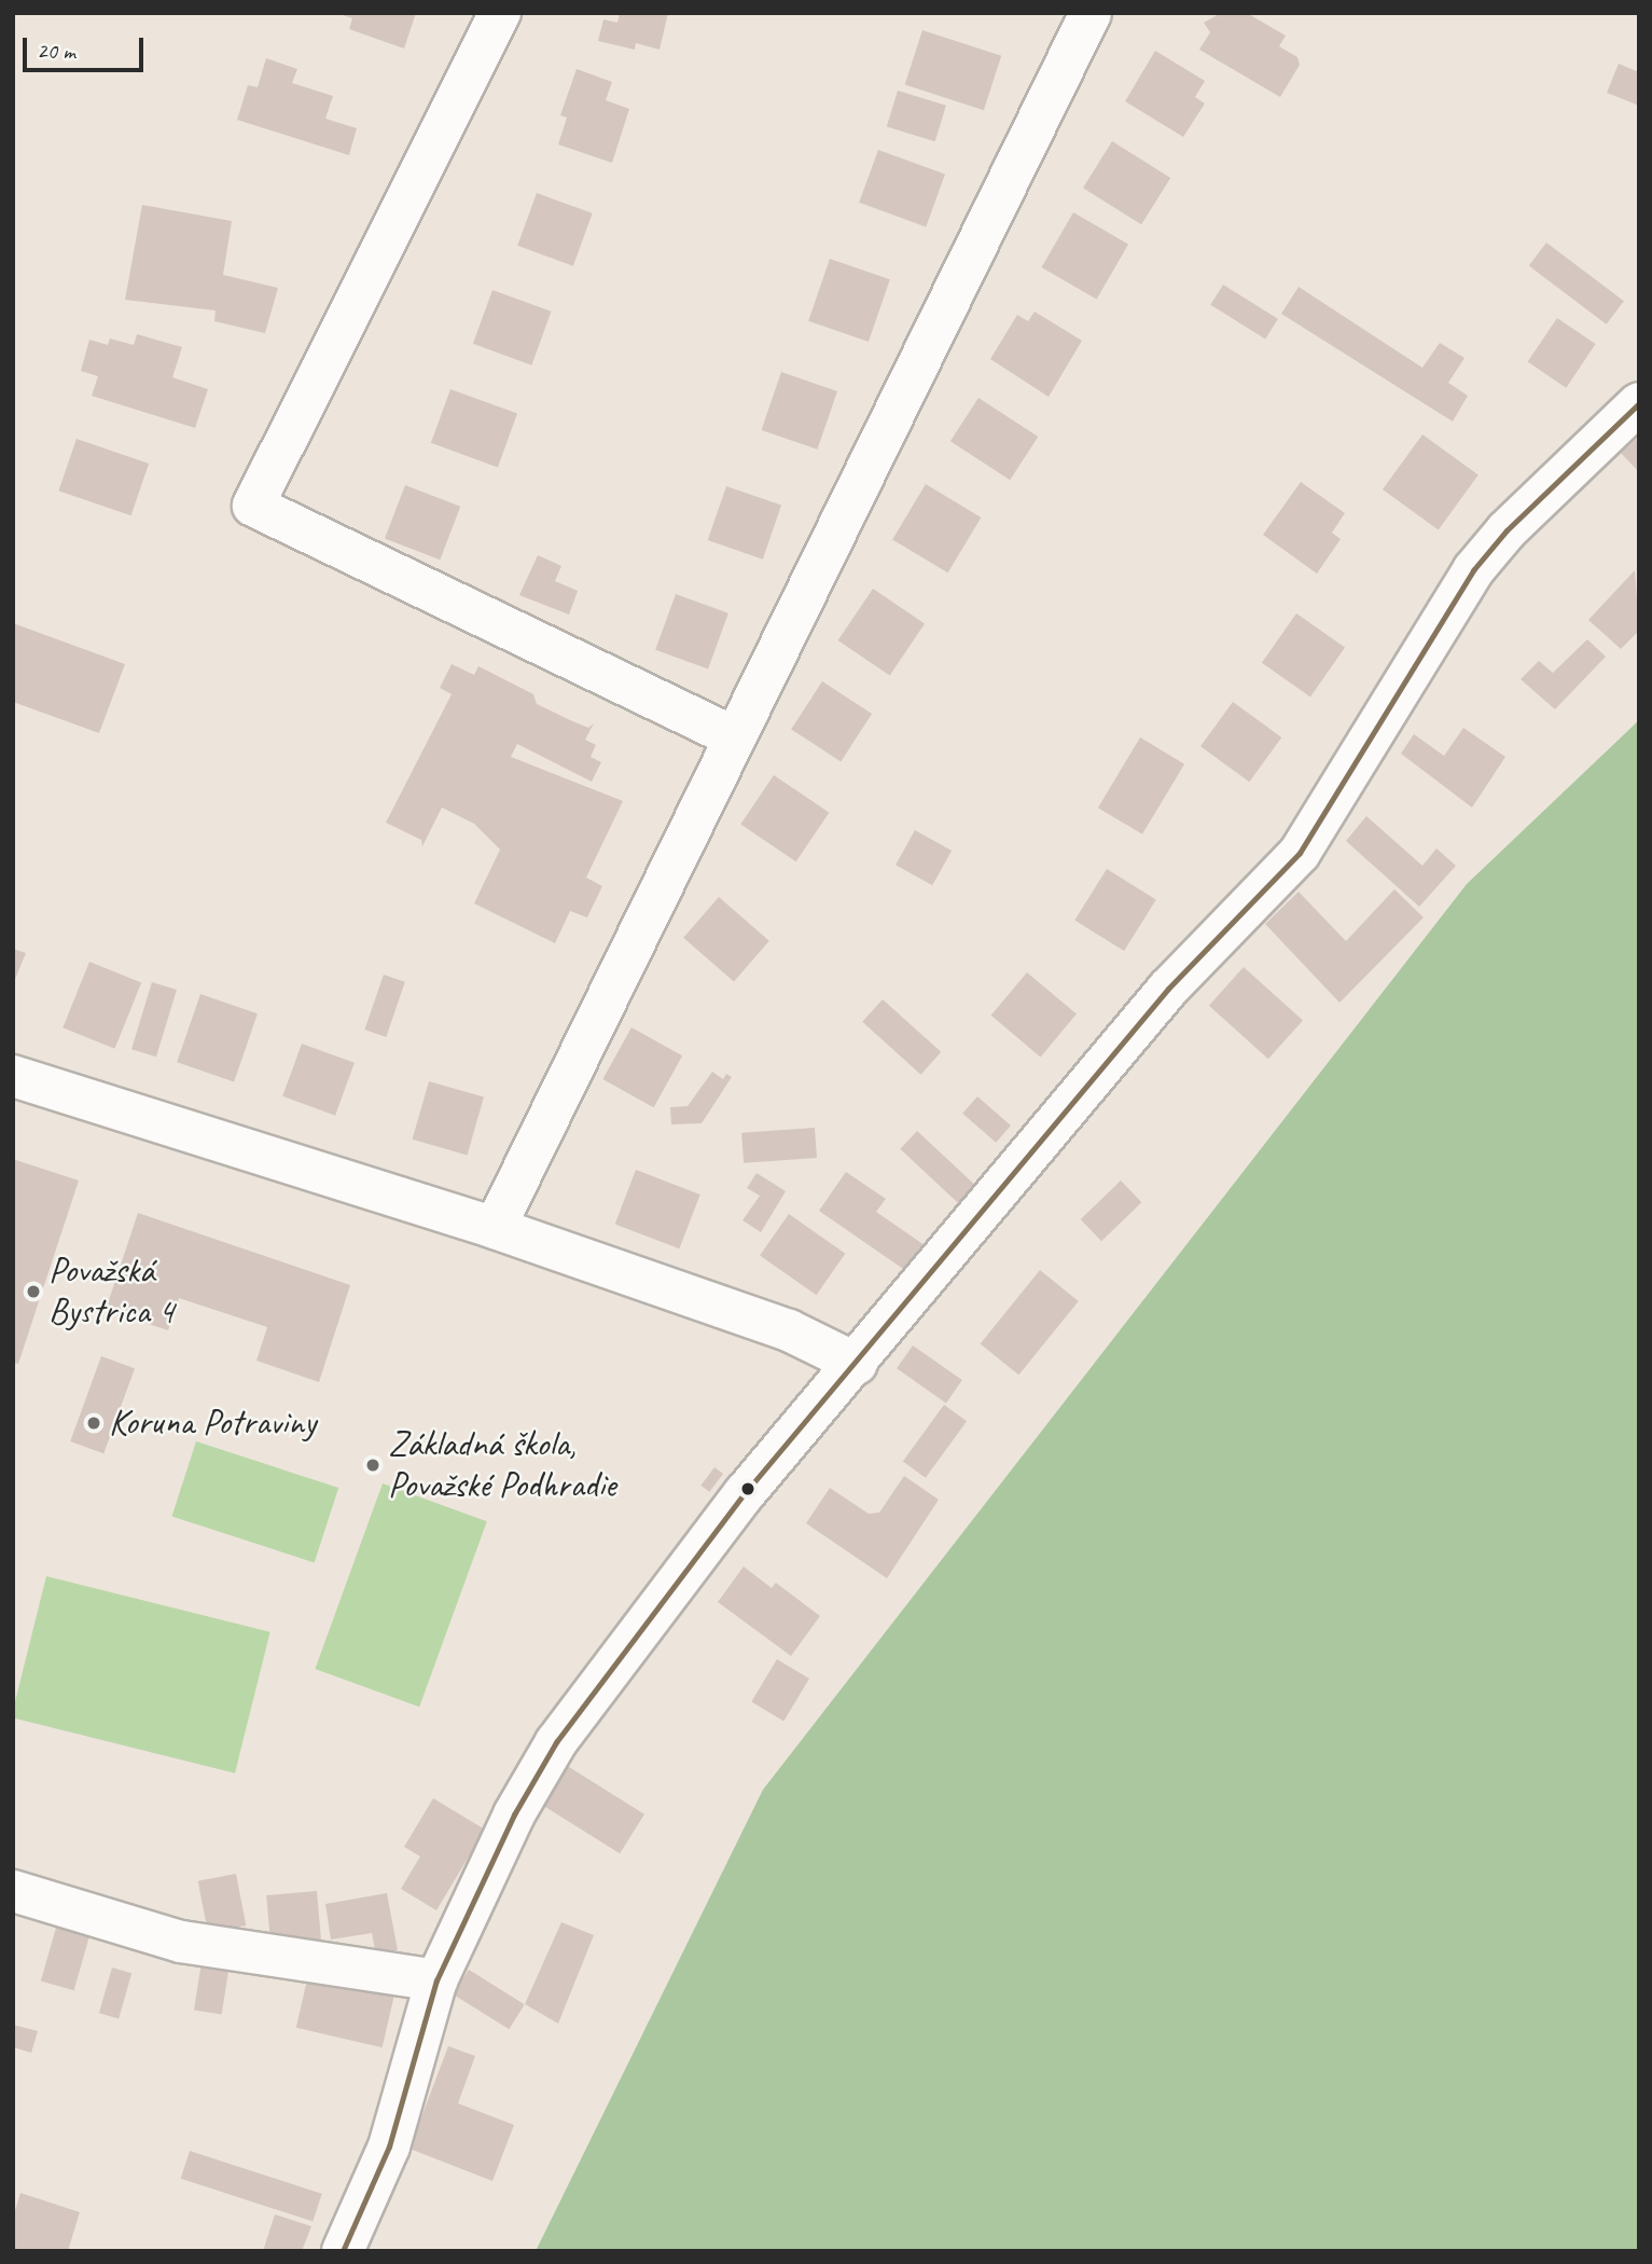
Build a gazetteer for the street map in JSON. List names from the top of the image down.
{
  "places": ["Považská Bystrica 4", "Koruna Potraviny", "Základná škola, Považské Podhradie"],
  "scale_bar": "20 m"
}
